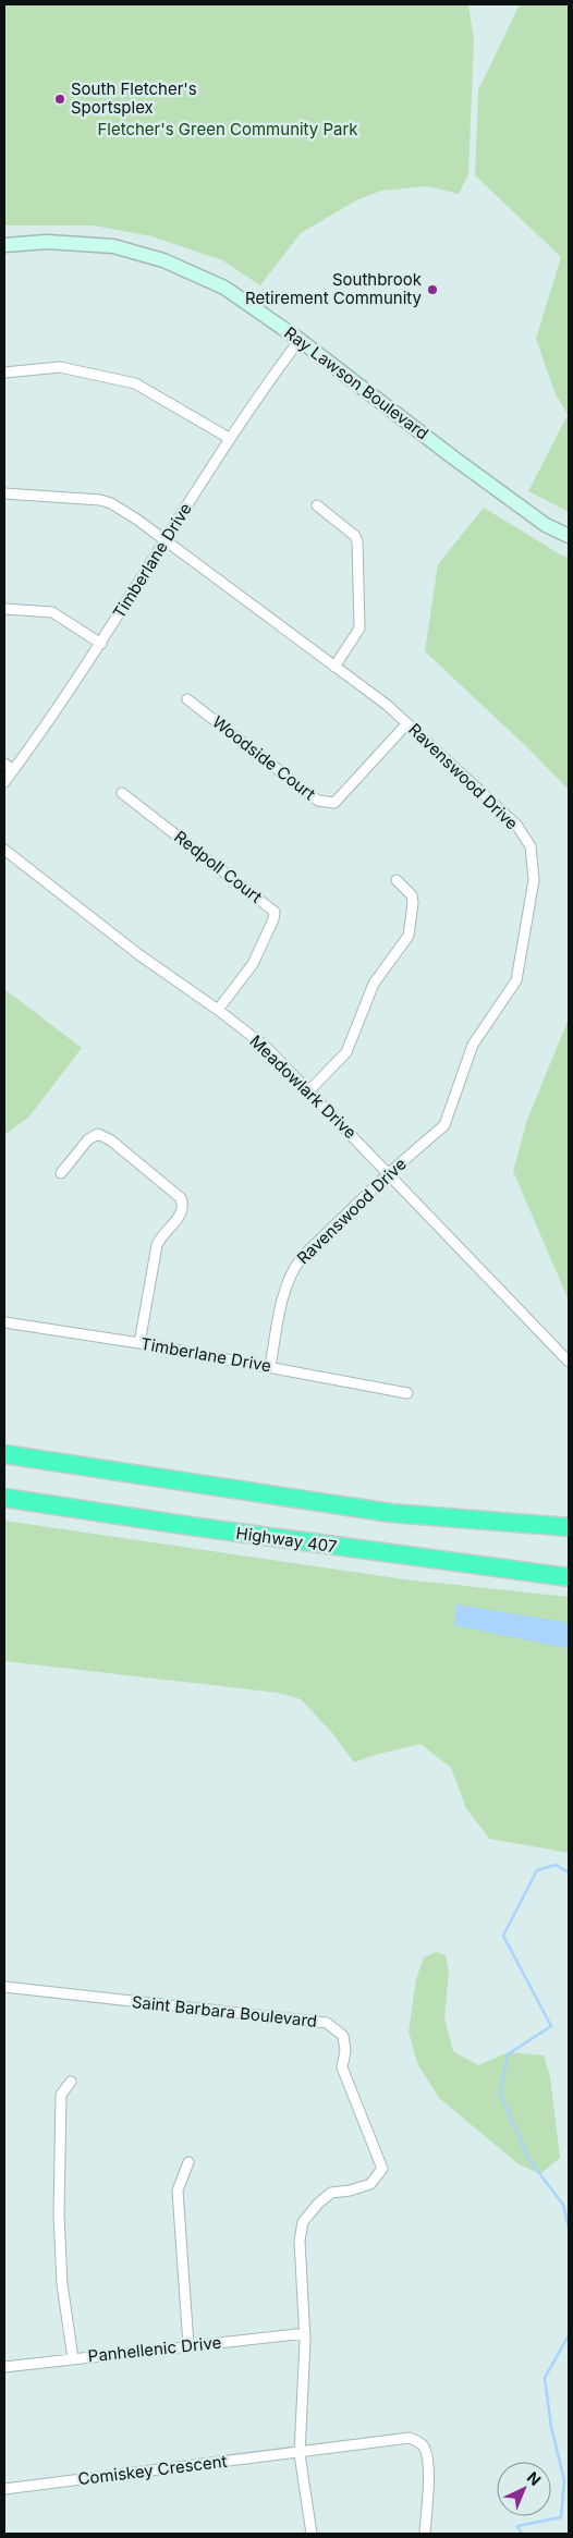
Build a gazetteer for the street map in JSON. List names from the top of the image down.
{
  "streets": {
    "highway": ["Highway 407"],
    "street": [
      "Ray Lawson Boulevard",
      "Timberlane Drive",
      "Woodside Court",
      "Ravenswood Drive",
      "Redpoll Court",
      "Meadowlark Drive",
      "Saint Barbara Boulevard",
      "Panhellenic Drive",
      "Comiskey Crescent"
    ]
  },
  "crossings": [
    ["Ray Lawson Boulevard", "Timberlane Drive"],
    ["Timberlane Drive", "Ravenswood Drive"],
    ["Woodside Court", "Ravenswood Drive"],
    ["Ravenswood Drive", "Meadowlark Drive"],
    ["Redpoll Court", "Meadowlark Drive"],
    ["Saint Barbara Boulevard", "Panhellenic Drive"],
    ["Saint Barbara Boulevard", "Comiskey Crescent"]
  ],
  "parks": ["Fletcher's Green Community Park"],
  "places": ["South Fletcher's Sportsplex", "Southbrook Retirement Community"],
  "north": "top right"
}
